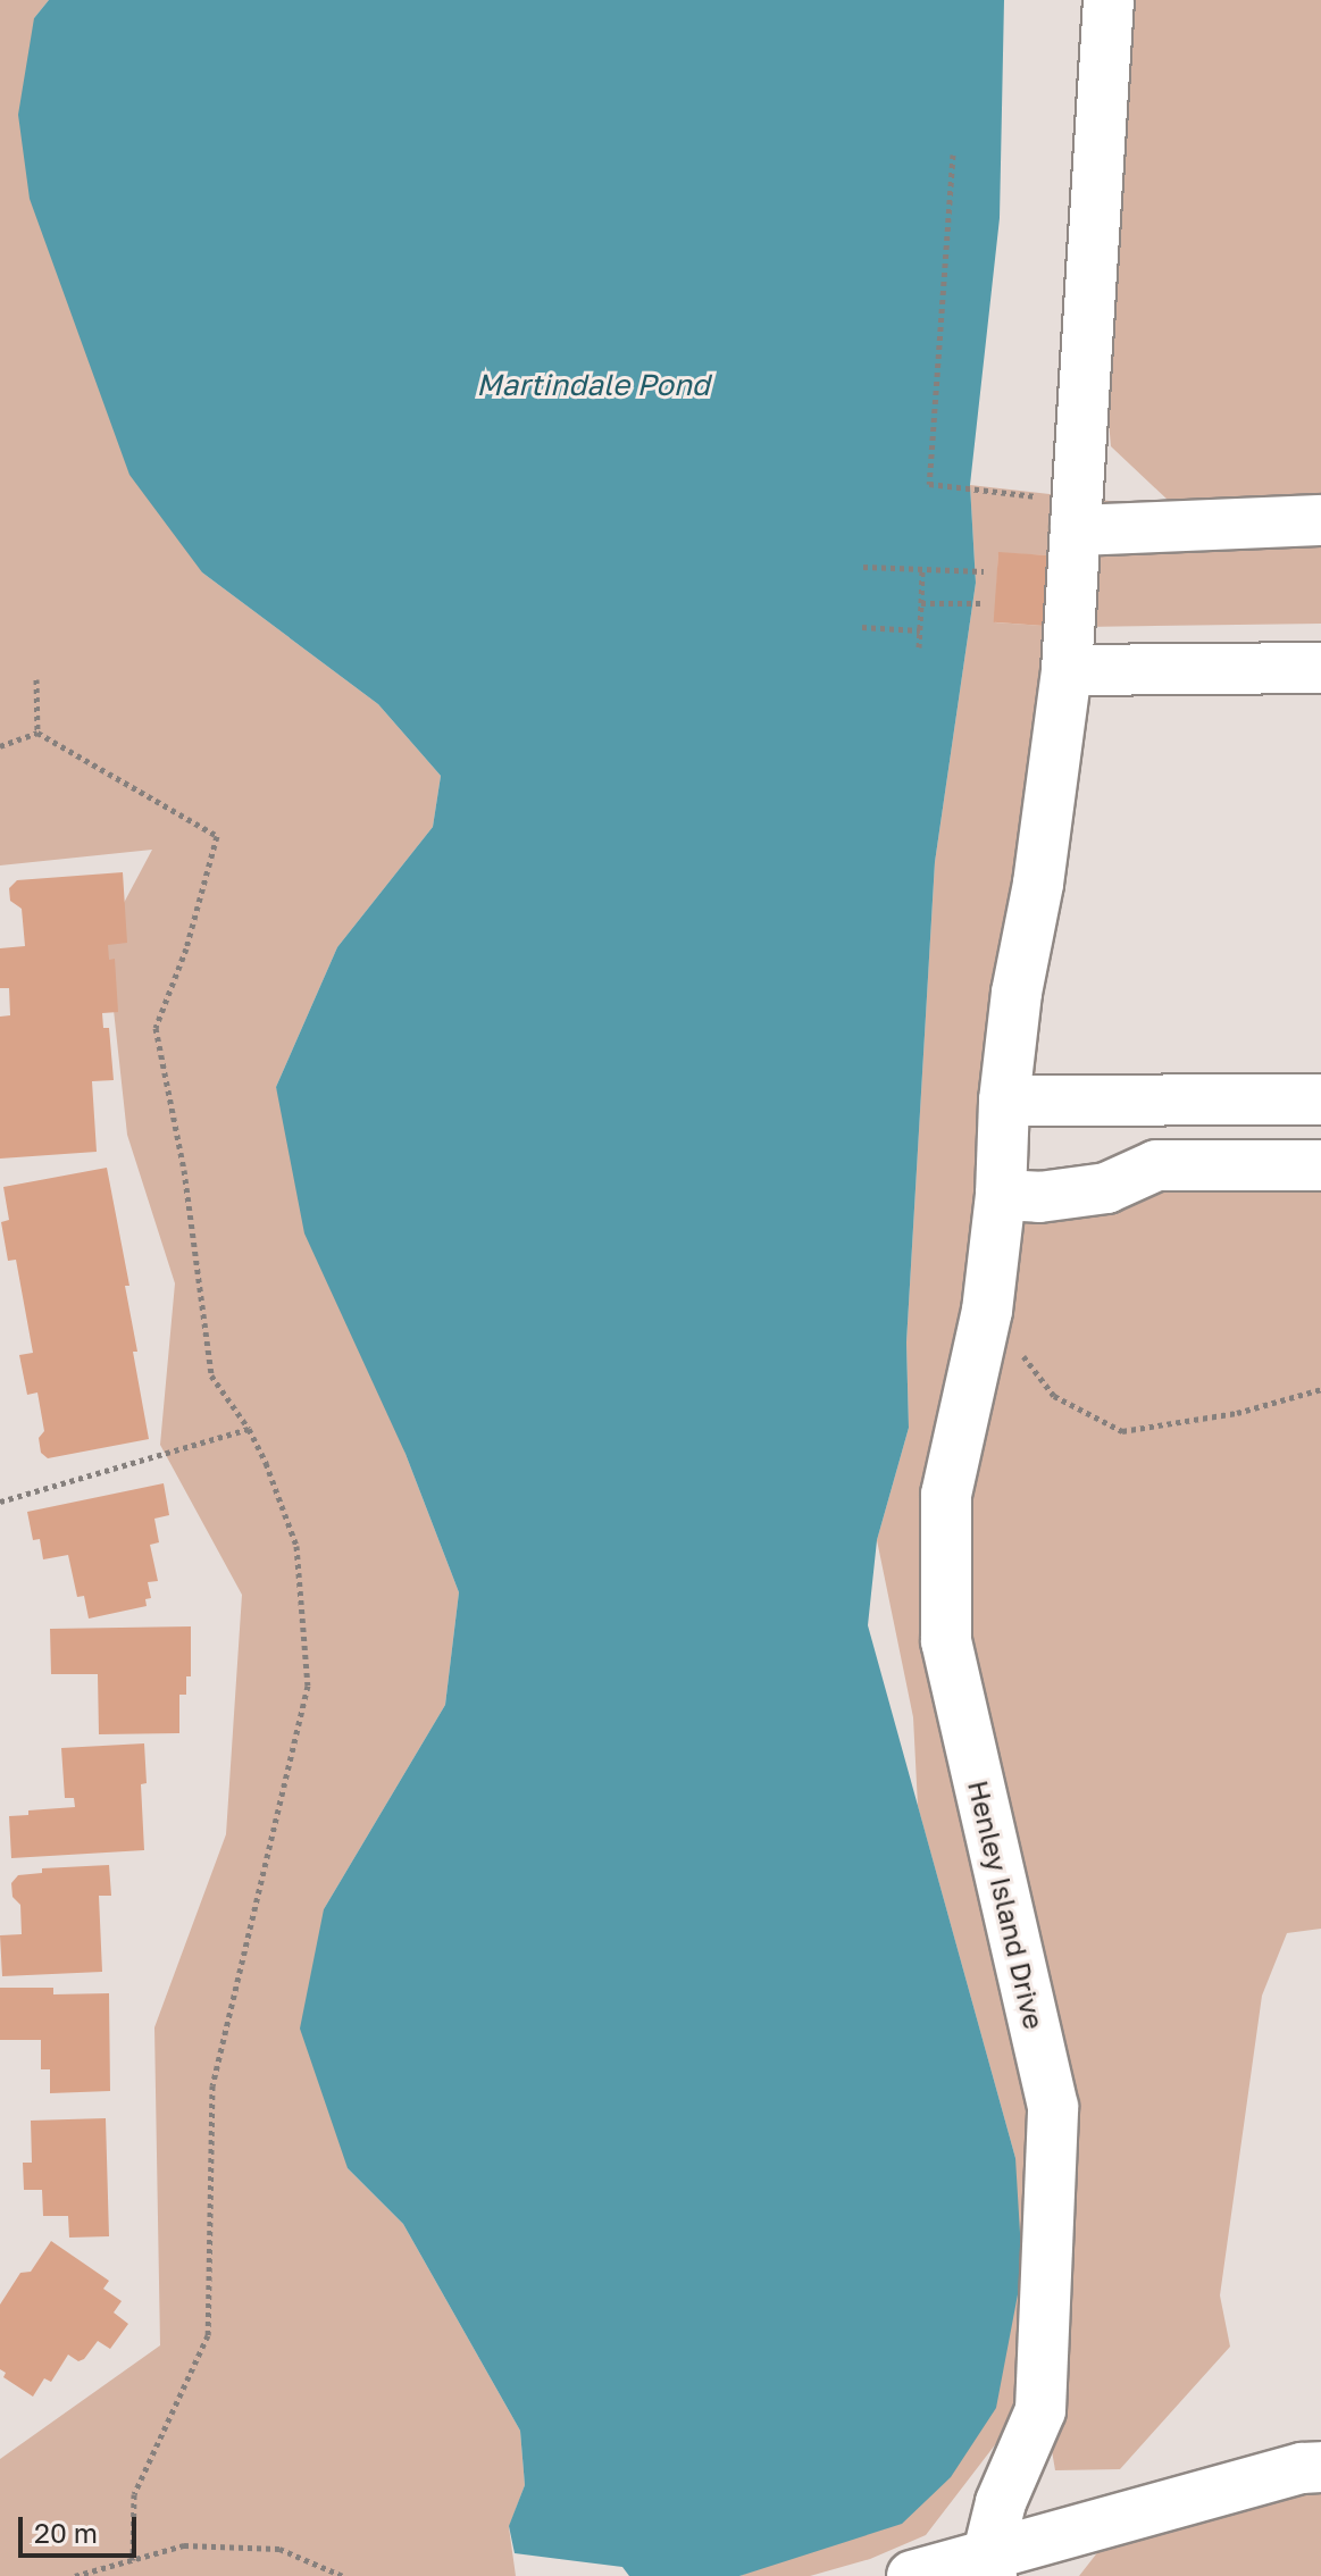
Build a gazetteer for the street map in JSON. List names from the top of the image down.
{
  "streets": {
    "street": ["Henley Island Drive"]
  },
  "water": ["Martindale Pond"],
  "scale_bar": "20 m"
}
